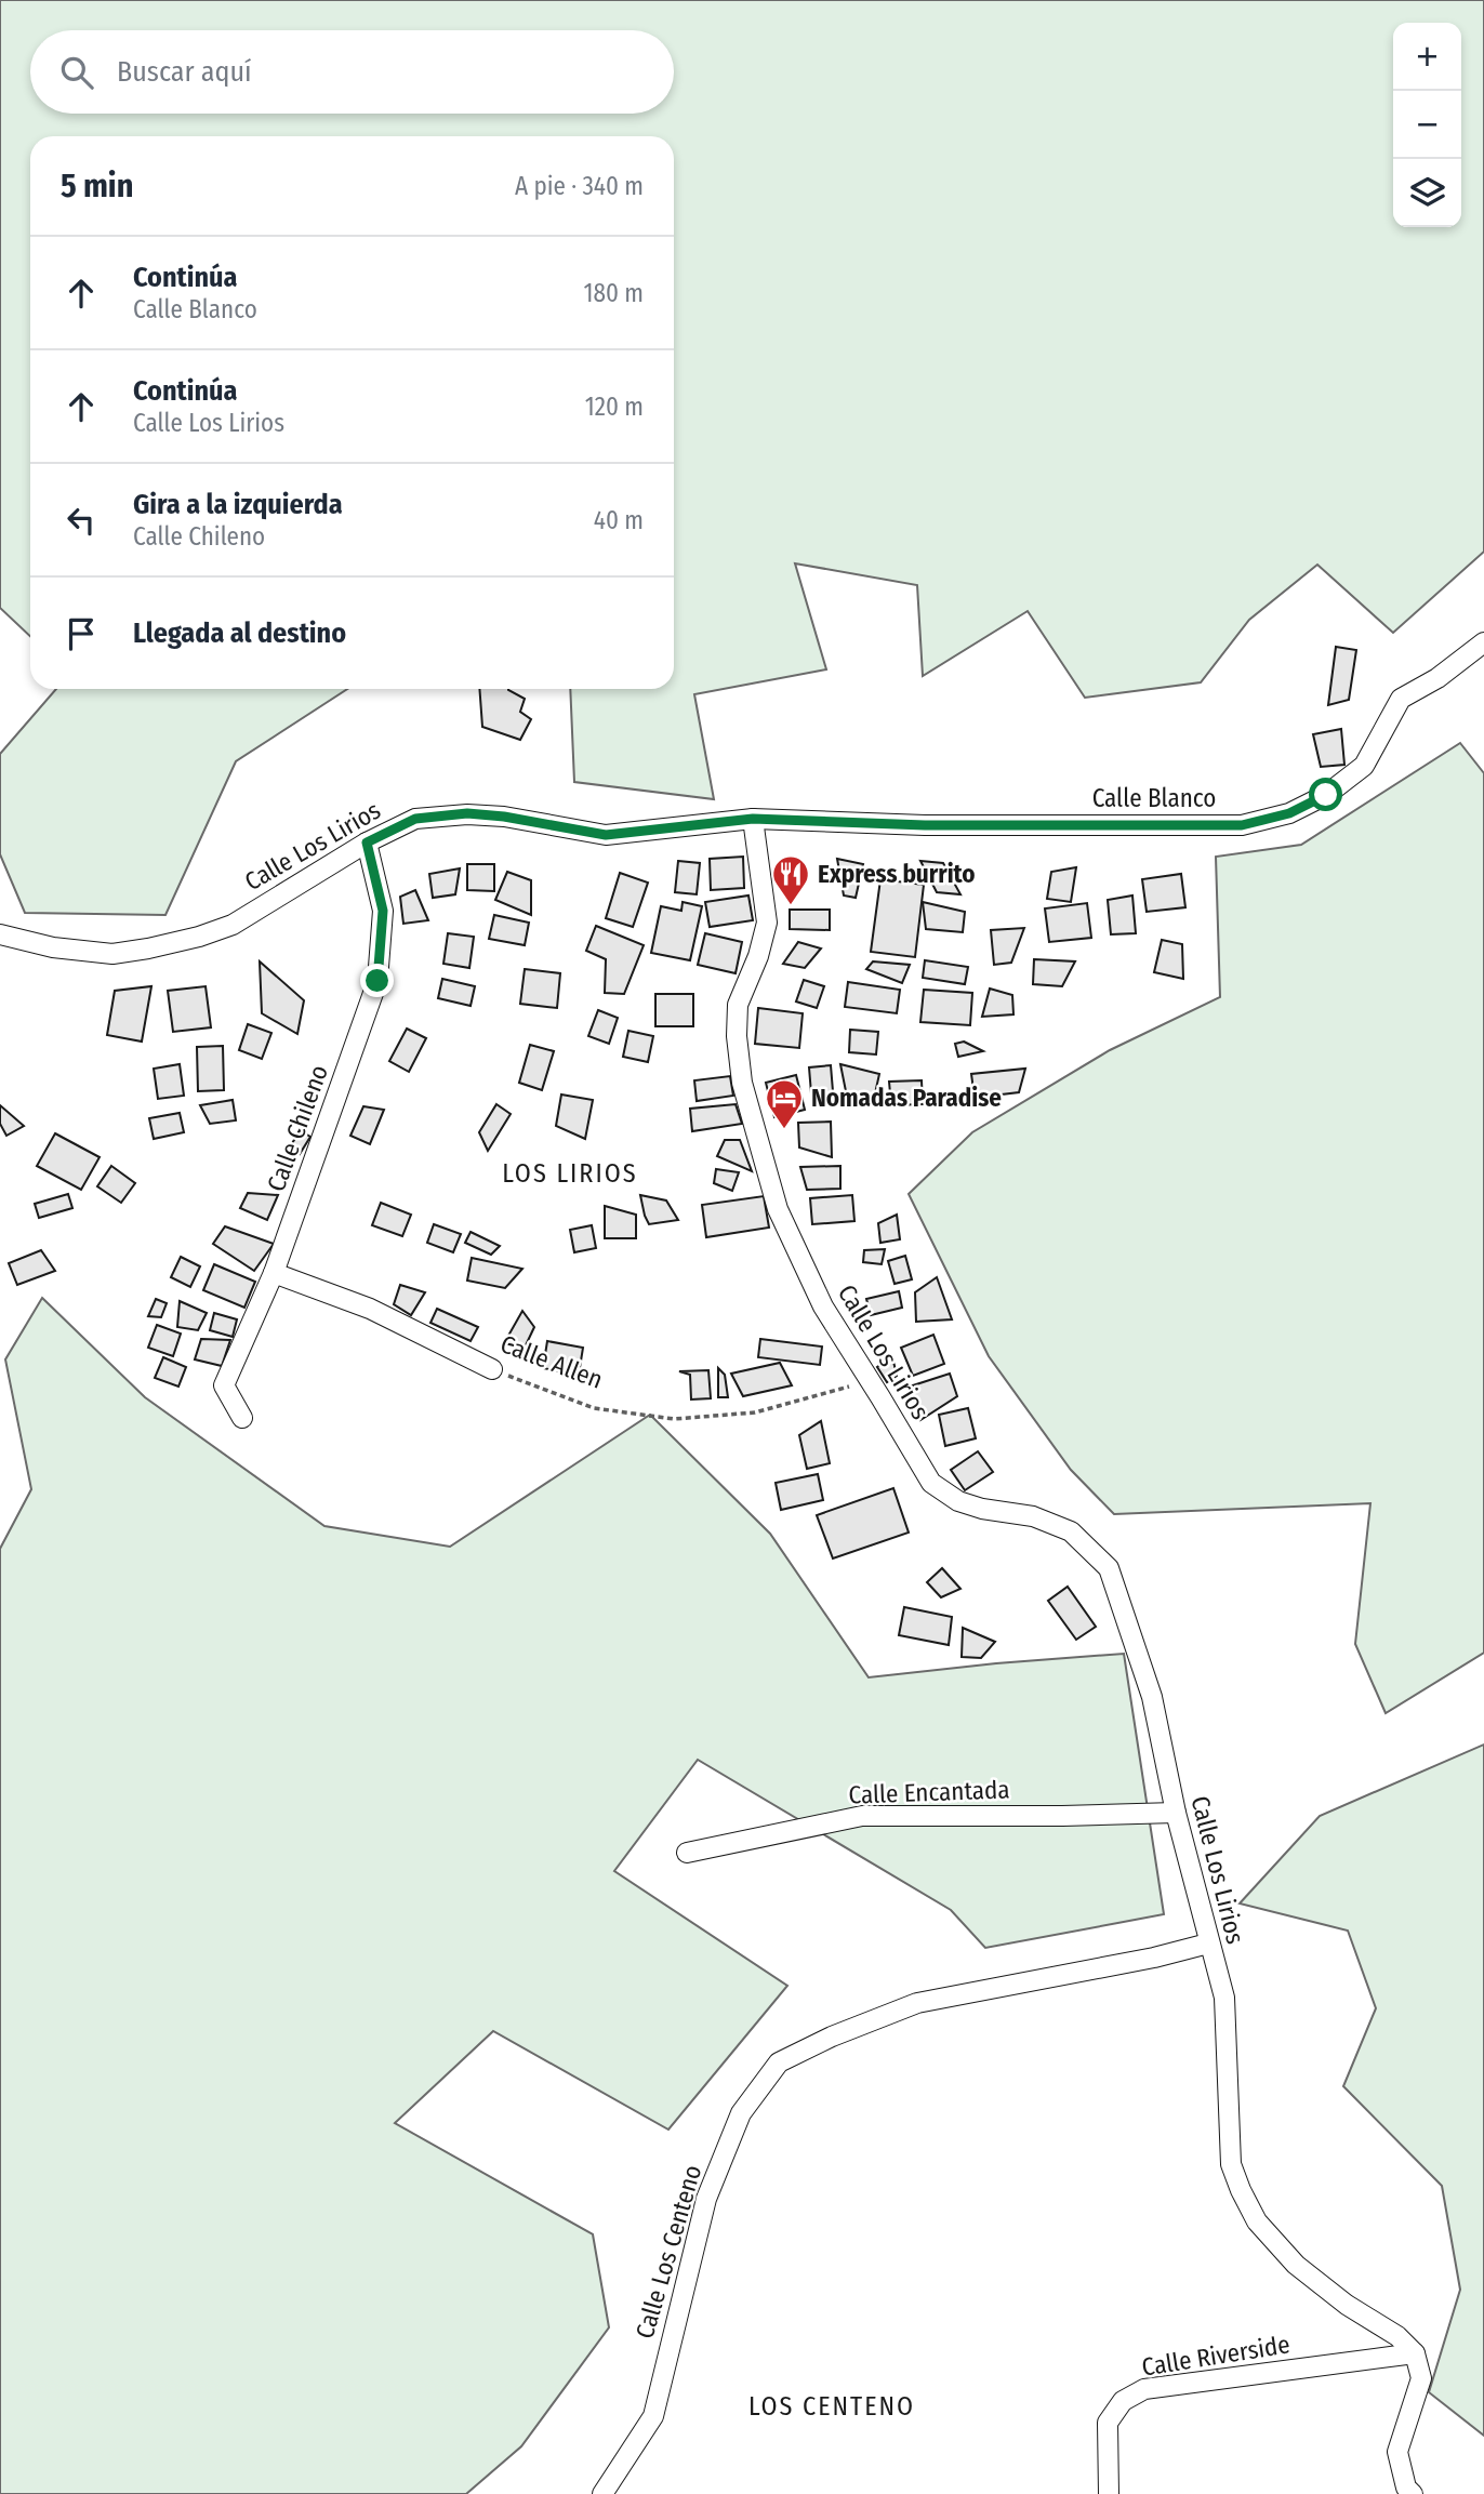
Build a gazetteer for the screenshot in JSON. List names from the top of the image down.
{
  "streets": {
    "street": [
      "Calle Blanco",
      "Calle Los Lirios",
      "Calle Chileno",
      "Calle Allen",
      "Calle Encantada",
      "Calle Los Centeno",
      "Calle Riverside"
    ]
  },
  "crossings": [
    ["Calle Blanco", "Calle Los Lirios"],
    ["Calle Los Lirios", "Calle Chileno"],
    ["Calle Los Lirios", "Calle Allen"],
    ["Calle Los Lirios", "Calle Encantada"],
    ["Calle Los Lirios", "Calle Los Centeno"],
    ["Calle Los Lirios", "Calle Riverside"],
    ["Calle Chileno", "Calle Allen"]
  ],
  "districts": ["LOS LIRIOS", "LOS CENTENO"],
  "places": {
    "restaurant": ["Express burrito"],
    "hotel": ["Nomadas Paradise"]
  },
  "page": {
    "map_buttons": ["+", "−"],
    "search": "Buscar aquí",
    "heading": ["5 min", "A pie · 340 m"],
    "list": [
      ["Continúa", "Calle Blanco", "180 m"],
      ["Continúa", "Calle Los Lirios", "120 m"],
      ["Gira a la izquierda", "Calle Chileno", "40 m"],
      "Llegada al destino"
    ]
  }
}
